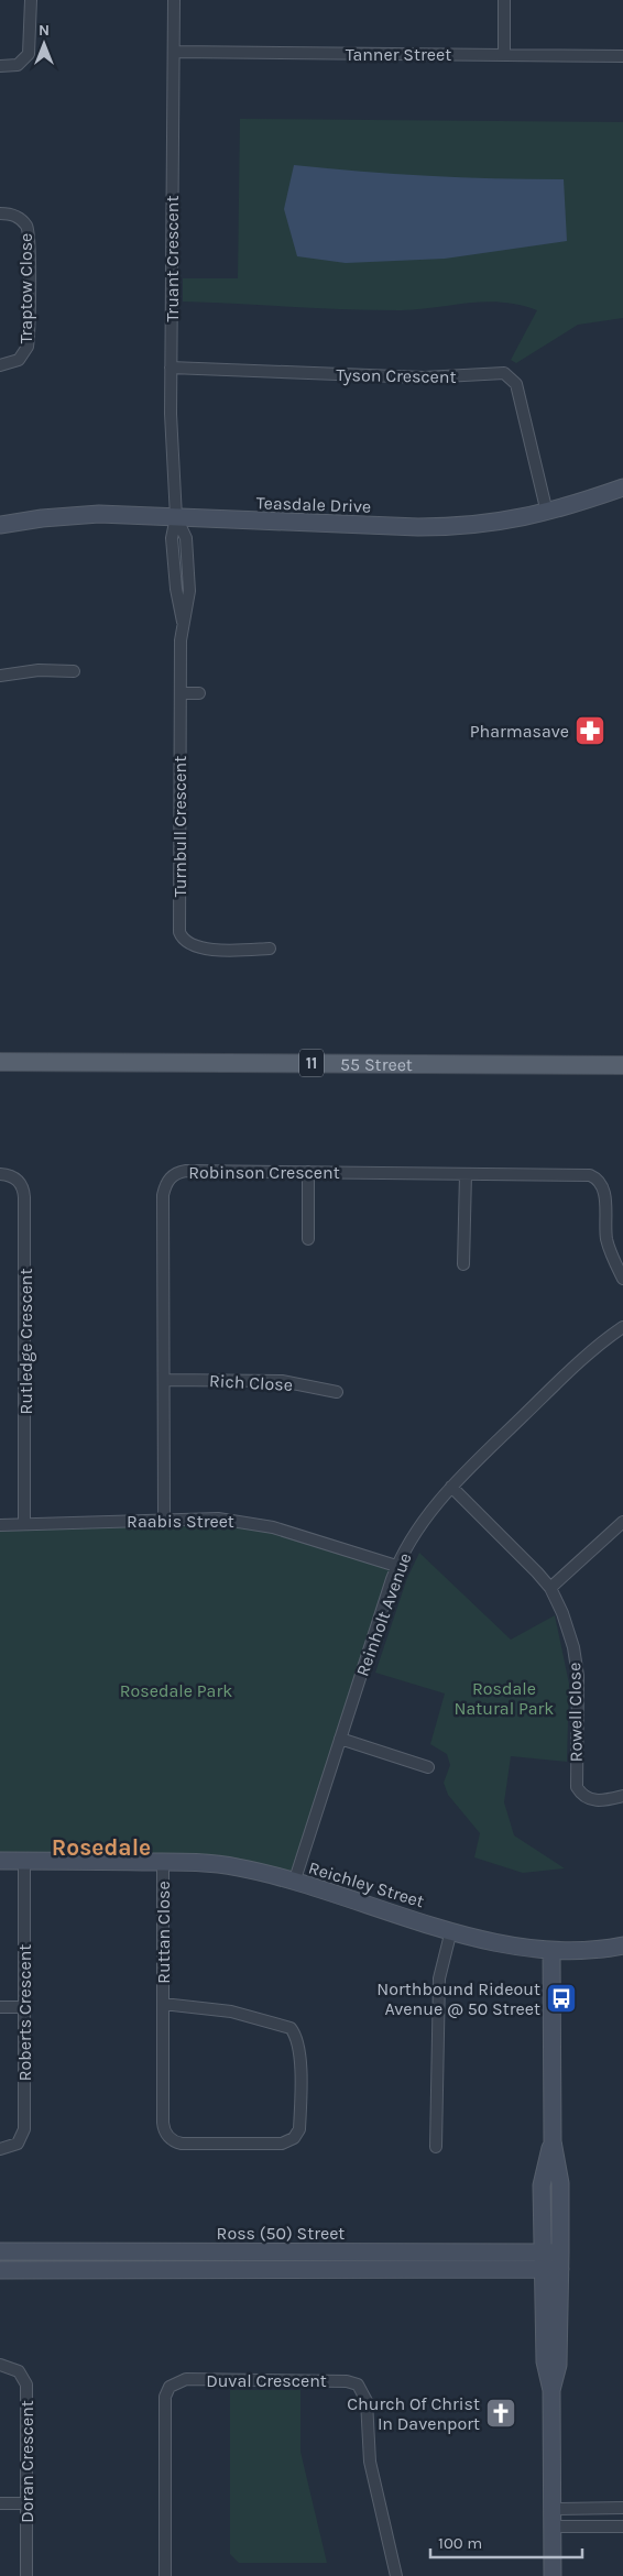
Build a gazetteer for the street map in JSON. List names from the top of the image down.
{
  "streets": {
    "main road": ["11", "55 Street"],
    "street": [
      "Tanner Street",
      "Truant Crescent",
      "Traptow Close",
      "Tyson Crescent",
      "Teasdale Drive",
      "Turnbull Crescent",
      "Robinson Crescent",
      "Rutledge Crescent",
      "Rich Close",
      "Raabis Street",
      "Reinholt Avenue",
      "Rowell Close",
      "Reichley Street",
      "Ruttan Close",
      "Roberts Crescent",
      "Ross (50) Street",
      "Duval Crescent",
      "Doran Crescent"
    ]
  },
  "crossings": [
    ["Tanner Street", "Truant Crescent"],
    ["Truant Crescent", "Tyson Crescent"],
    ["Truant Crescent", "Teasdale Drive"],
    ["Truant Crescent", "Turnbull Crescent"],
    ["Tyson Crescent", "Teasdale Drive"],
    ["Teasdale Drive", "Turnbull Crescent"],
    ["Robinson Crescent", "Rich Close"],
    ["Robinson Crescent", "Raabis Street"],
    ["Rutledge Crescent", "Raabis Street"],
    ["Raabis Street", "Reinholt Avenue"],
    ["Reinholt Avenue", "Rowell Close"],
    ["Reinholt Avenue", "Reichley Street"],
    ["Reichley Street", "Ruttan Close"],
    ["Reichley Street", "Roberts Crescent"]
  ],
  "districts": ["Rosedale"],
  "parks": ["Rosdale Natural Park", "Rosedale Park"],
  "places": {
    "pharmacy": ["Pharmasave"],
    "bus stop": ["Northbound Rideout Avenue @ 50 Street"],
    "church": ["Church Of Christ In Davenport"]
  },
  "scale_bar": "100 m",
  "north": "top"
}
